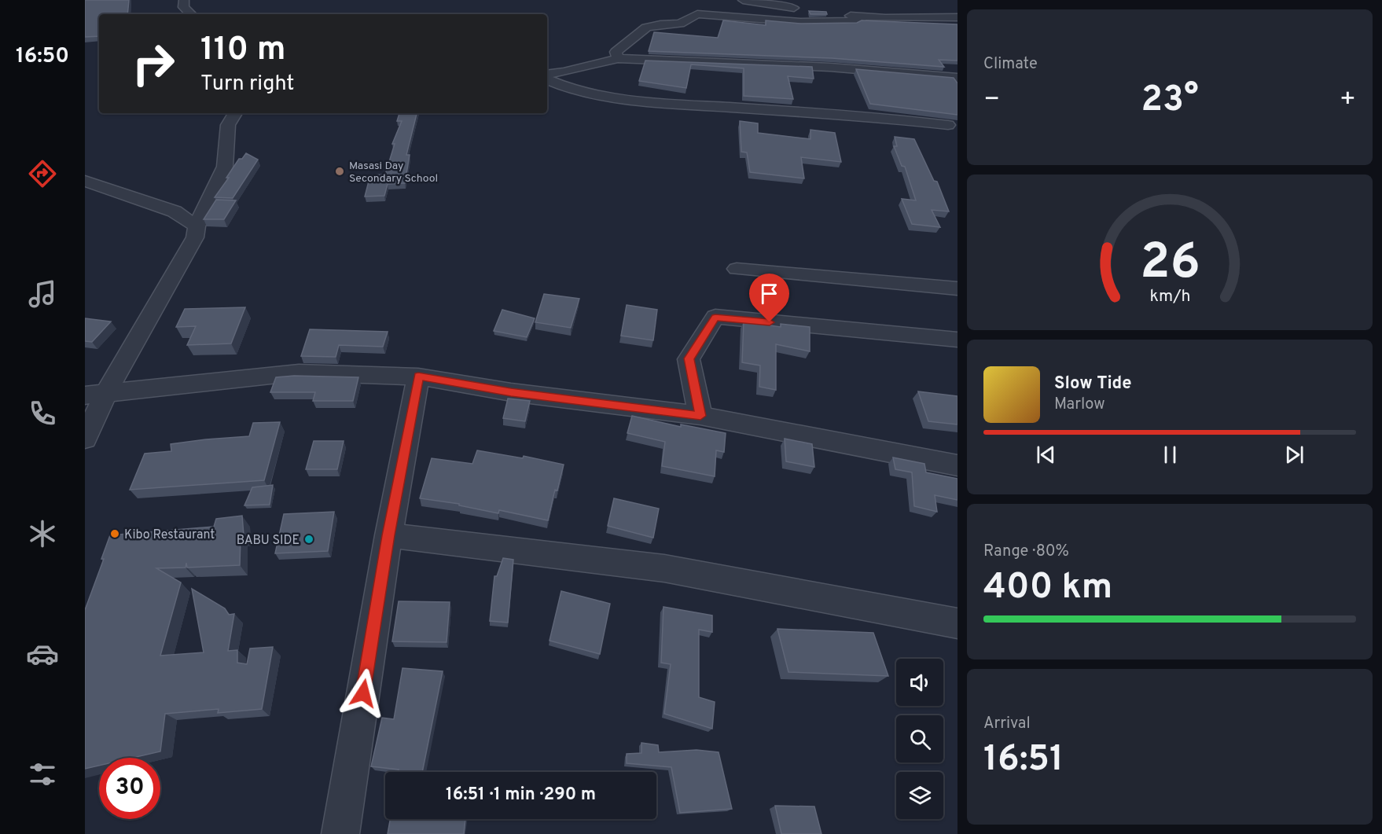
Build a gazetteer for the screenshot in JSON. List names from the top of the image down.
{
  "places": ["Masasi Day Secondary School", "Kibo Restaurant", "BABU SIDE"],
  "page": {
    "tabs": "16:50",
    "tile": [
      "Climate",
      ["Range · 80%", "400 km"],
      ["Arrival", "16:51"]
    ],
    "turn": ["110 m", "Turn right"],
    "heat": ["−", "23°", "+"],
    "song": ["Slow Tide", "Marlow"],
    "limit": "30",
    "trip": "16:51 · 1 min · 290 m",
    "gauge": ["26", "km/h"]
  }
}
